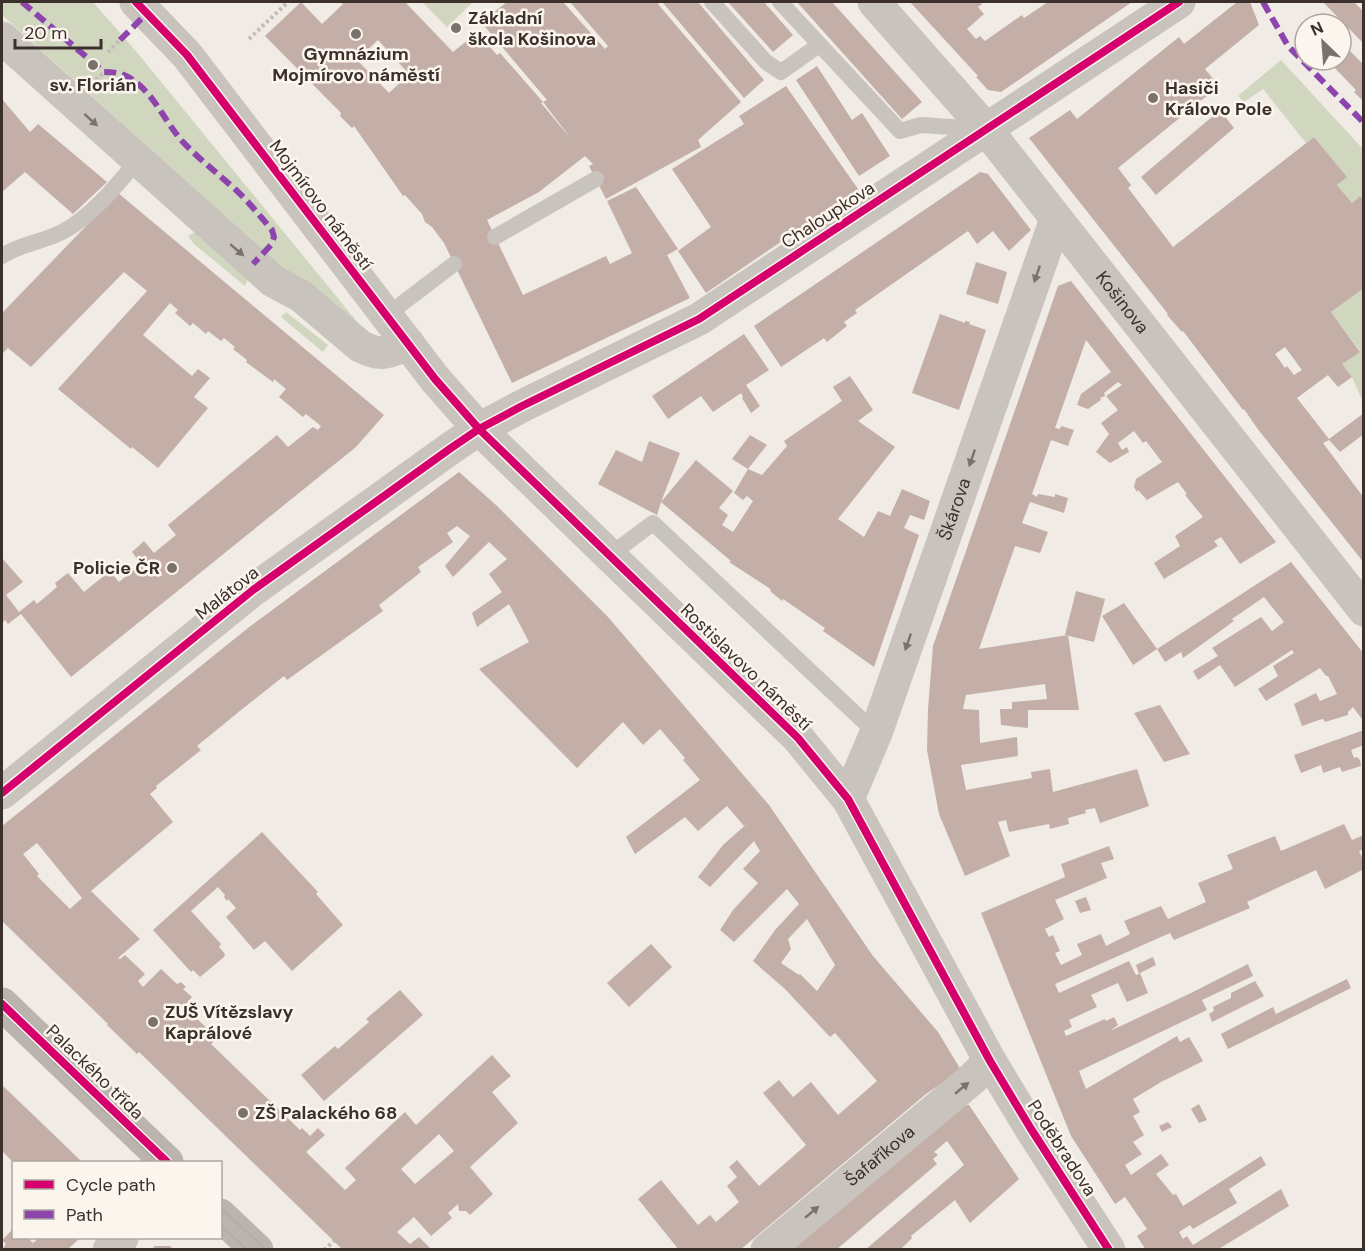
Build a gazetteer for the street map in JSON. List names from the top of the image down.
{
  "streets": {
    "street": [
      "Mojmírovo náměstí",
      "Chaloupkova",
      "Košinova",
      "Škárova",
      "Malátova",
      "Rostislavovo náměstí",
      "Palackého třída",
      "Poděbradova",
      "Šafaříkova"
    ]
  },
  "crossings": [
    ["Mojmírovo náměstí", "Chaloupkova"],
    ["Mojmírovo náměstí", "Malátova"],
    ["Mojmírovo náměstí", "Rostislavovo náměstí"],
    ["Chaloupkova", "Košinova"],
    ["Chaloupkova", "Malátova"],
    ["Chaloupkova", "Rostislavovo náměstí"],
    ["Košinova", "Škárova"],
    ["Škárova", "Rostislavovo náměstí"],
    ["Malátova", "Rostislavovo náměstí"],
    ["Rostislavovo náměstí", "Poděbradova"],
    ["Rostislavovo náměstí", "Šafaříkova"],
    ["Poděbradova", "Šafaříkova"]
  ],
  "one_way": ["Škárova", "Šafaříkova"],
  "places": [
    "Základní škola Košinova",
    "Gymnázium Mojmírovo náměstí",
    "sv. Florián",
    "Hasiči Královo Pole",
    "Policie ČR",
    "ZUŠ Vítězslavy Kaprálové",
    "ZŠ Palackého 68"
  ],
  "legend": ["Cycle path", "Path"],
  "scale_bar": "20 m",
  "north": "top left"
}
